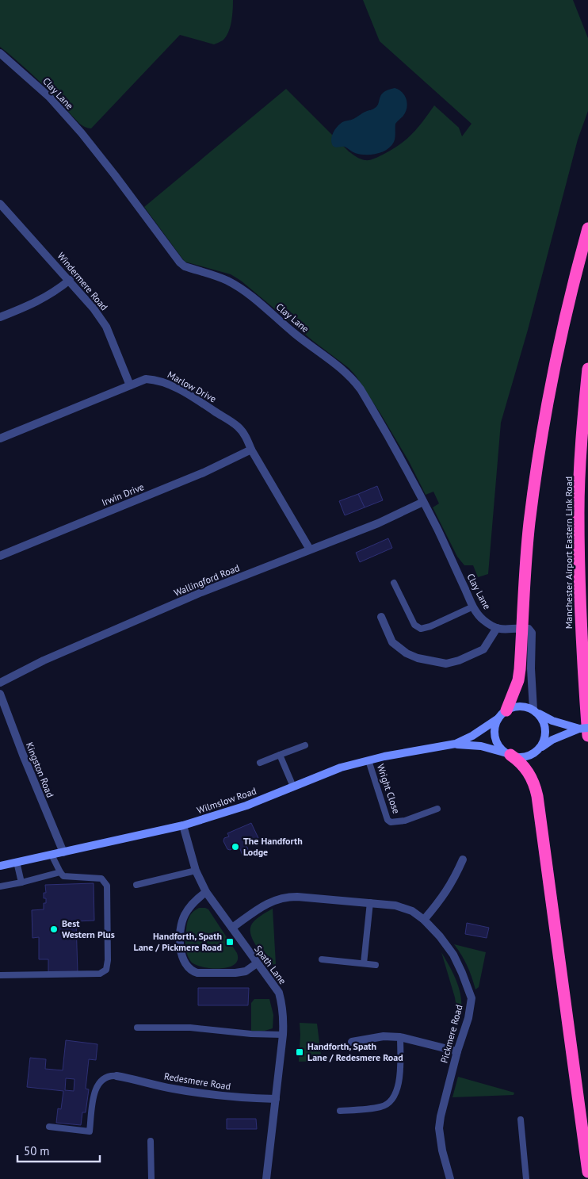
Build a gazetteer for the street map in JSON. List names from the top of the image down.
{
  "streets": {
    "highway": ["Manchester Airport Eastern Link Road"],
    "main road": ["Wilmslow Road"],
    "street": [
      "Clay Lane",
      "Windermere Road",
      "Marlow Drive",
      "Irwin Drive",
      "Wallingford Road",
      "Kingston Road",
      "Spath Lane",
      "Pickmere Road",
      "Redesmere Road"
    ],
    "lane": ["Wright Close"]
  },
  "crossings": [
    ["Clay Lane", "Wallingford Road"],
    ["Windermere Road", "Marlow Drive"],
    ["Marlow Drive", "Irwin Drive"],
    ["Marlow Drive", "Wallingford Road"],
    ["Kingston Road", "Wilmslow Road"],
    ["Wright Close", "Wilmslow Road"],
    ["Wilmslow Road", "Spath Lane"],
    ["Spath Lane", "Pickmere Road"],
    ["Spath Lane", "Redesmere Road"]
  ],
  "places": {
    "other": ["The Handforth Lodge", "Best Western Plus"],
    "transit": ["Handforth, Spath Lane / Pickmere Road", "Handforth, Spath Lane / Redesmere Road"]
  },
  "scale_bar": "50 m"
}
